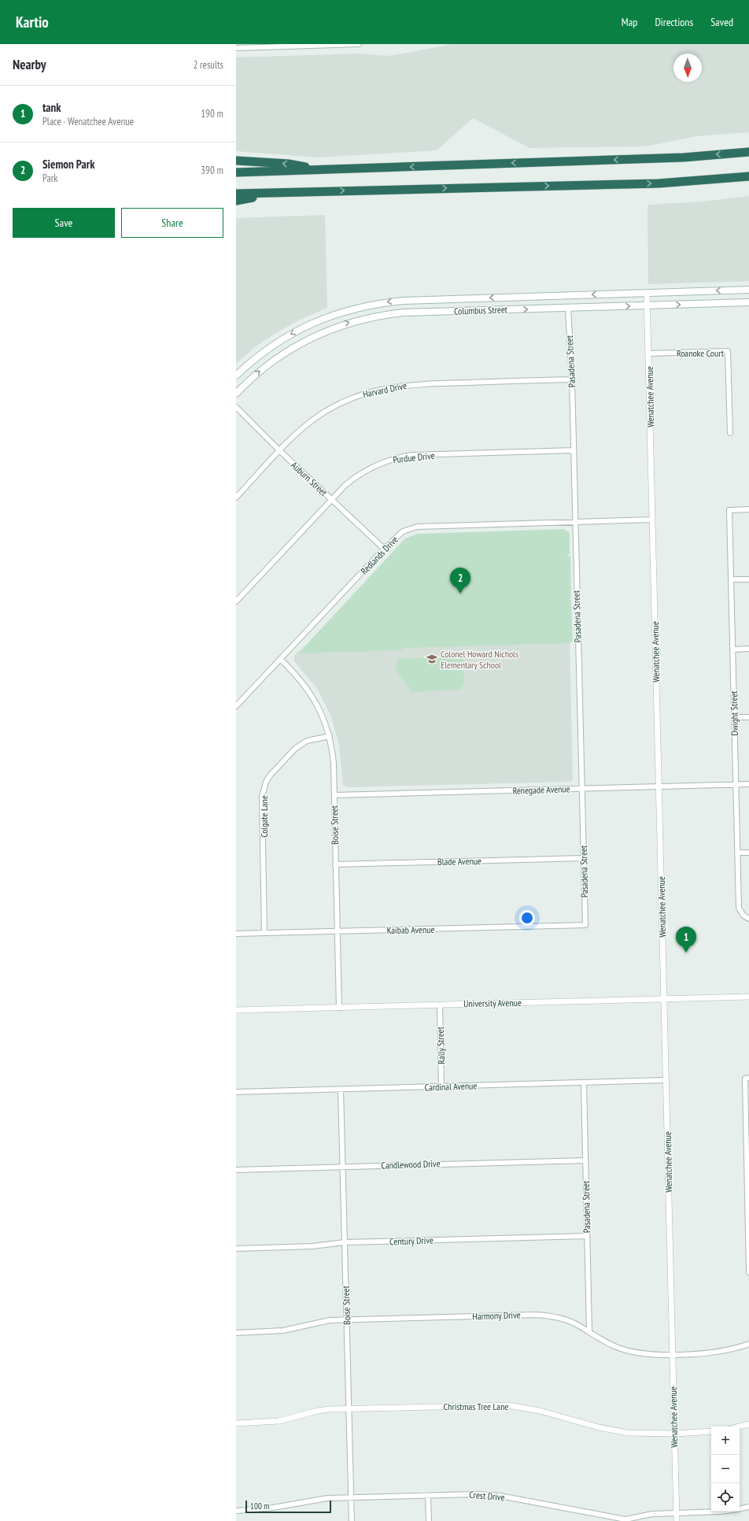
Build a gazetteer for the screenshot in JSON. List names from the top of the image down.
{
  "streets": {
    "main road": ["Columbus Street"],
    "street": [
      "Roanoke Court",
      "Pasadena Street",
      "Harvard Drive",
      "Wenatchee Avenue",
      "Purdue Drive",
      "Auburn Street",
      "Redlands Drive",
      "Dwight Street",
      "Renegade Avenue",
      "Colgate Lane",
      "Boise Street",
      "Blade Avenue",
      "Kaibab Avenue",
      "University Avenue",
      "Rally Street",
      "Cardinal Avenue",
      "Candlewood Drive",
      "Century Drive",
      "Harmony Drive",
      "Christmas Tree Lane",
      "Crest Drive"
    ]
  },
  "crossings": [
    ["Columbus Street", "Pasadena Street"],
    ["Columbus Street", "Wenatchee Avenue"],
    ["Roanoke Court", "Wenatchee Avenue"],
    ["Pasadena Street", "Harvard Drive"],
    ["Pasadena Street", "Purdue Drive"],
    ["Pasadena Street", "Redlands Drive"],
    ["Pasadena Street", "Renegade Avenue"],
    ["Pasadena Street", "Blade Avenue"],
    ["Pasadena Street", "Kaibab Avenue"],
    ["Pasadena Street", "Cardinal Avenue"],
    ["Pasadena Street", "Candlewood Drive"],
    ["Pasadena Street", "Century Drive"],
    ["Pasadena Street", "Harmony Drive"],
    ["Harvard Drive", "Auburn Street"],
    ["Wenatchee Avenue", "Redlands Drive"],
    ["Wenatchee Avenue", "Renegade Avenue"],
    ["Wenatchee Avenue", "University Avenue"],
    ["Wenatchee Avenue", "Cardinal Avenue"],
    ["Wenatchee Avenue", "Harmony Drive"],
    ["Wenatchee Avenue", "Christmas Tree Lane"],
    ["Wenatchee Avenue", "Crest Drive"],
    ["Purdue Drive", "Auburn Street"],
    ["Auburn Street", "Redlands Drive"],
    ["Redlands Drive", "Boise Street"],
    ["Dwight Street", "Renegade Avenue"],
    ["Renegade Avenue", "Boise Street"],
    ["Colgate Lane", "Boise Street"],
    ["Colgate Lane", "Kaibab Avenue"],
    ["Boise Street", "Blade Avenue"],
    ["Boise Street", "Kaibab Avenue"],
    ["Boise Street", "University Avenue"],
    ["Boise Street", "Cardinal Avenue"],
    ["Boise Street", "Candlewood Drive"],
    ["Boise Street", "Century Drive"],
    ["Boise Street", "Harmony Drive"],
    ["Boise Street", "Christmas Tree Lane"],
    ["Boise Street", "Crest Drive"],
    ["University Avenue", "Rally Street"],
    ["Rally Street", "Cardinal Avenue"]
  ],
  "places": {
    "school or university": ["Colonel Howard Nichols Elementary School"]
  },
  "scale_bar": "100 m",
  "north": "bottom",
  "page": {
    "header": "Kartio",
    "nav": ["Map", "Directions", "Saved"],
    "heading": ["Nearby", "2 results"],
    "list": [
      {
        "mark": "1",
        "name": "tank",
        "note": "Place · Wenatchee Avenue",
        "value": "190 m"
      },
      {
        "mark": "2",
        "name": "Siemon Park",
        "note": "Park",
        "value": "390 m"
      }
    ],
    "buttons": ["Save", "Share"],
    "pins": ["2", "1"],
    "map_buttons": ["+", "−"],
    "scale": "100 m"
  }
}
